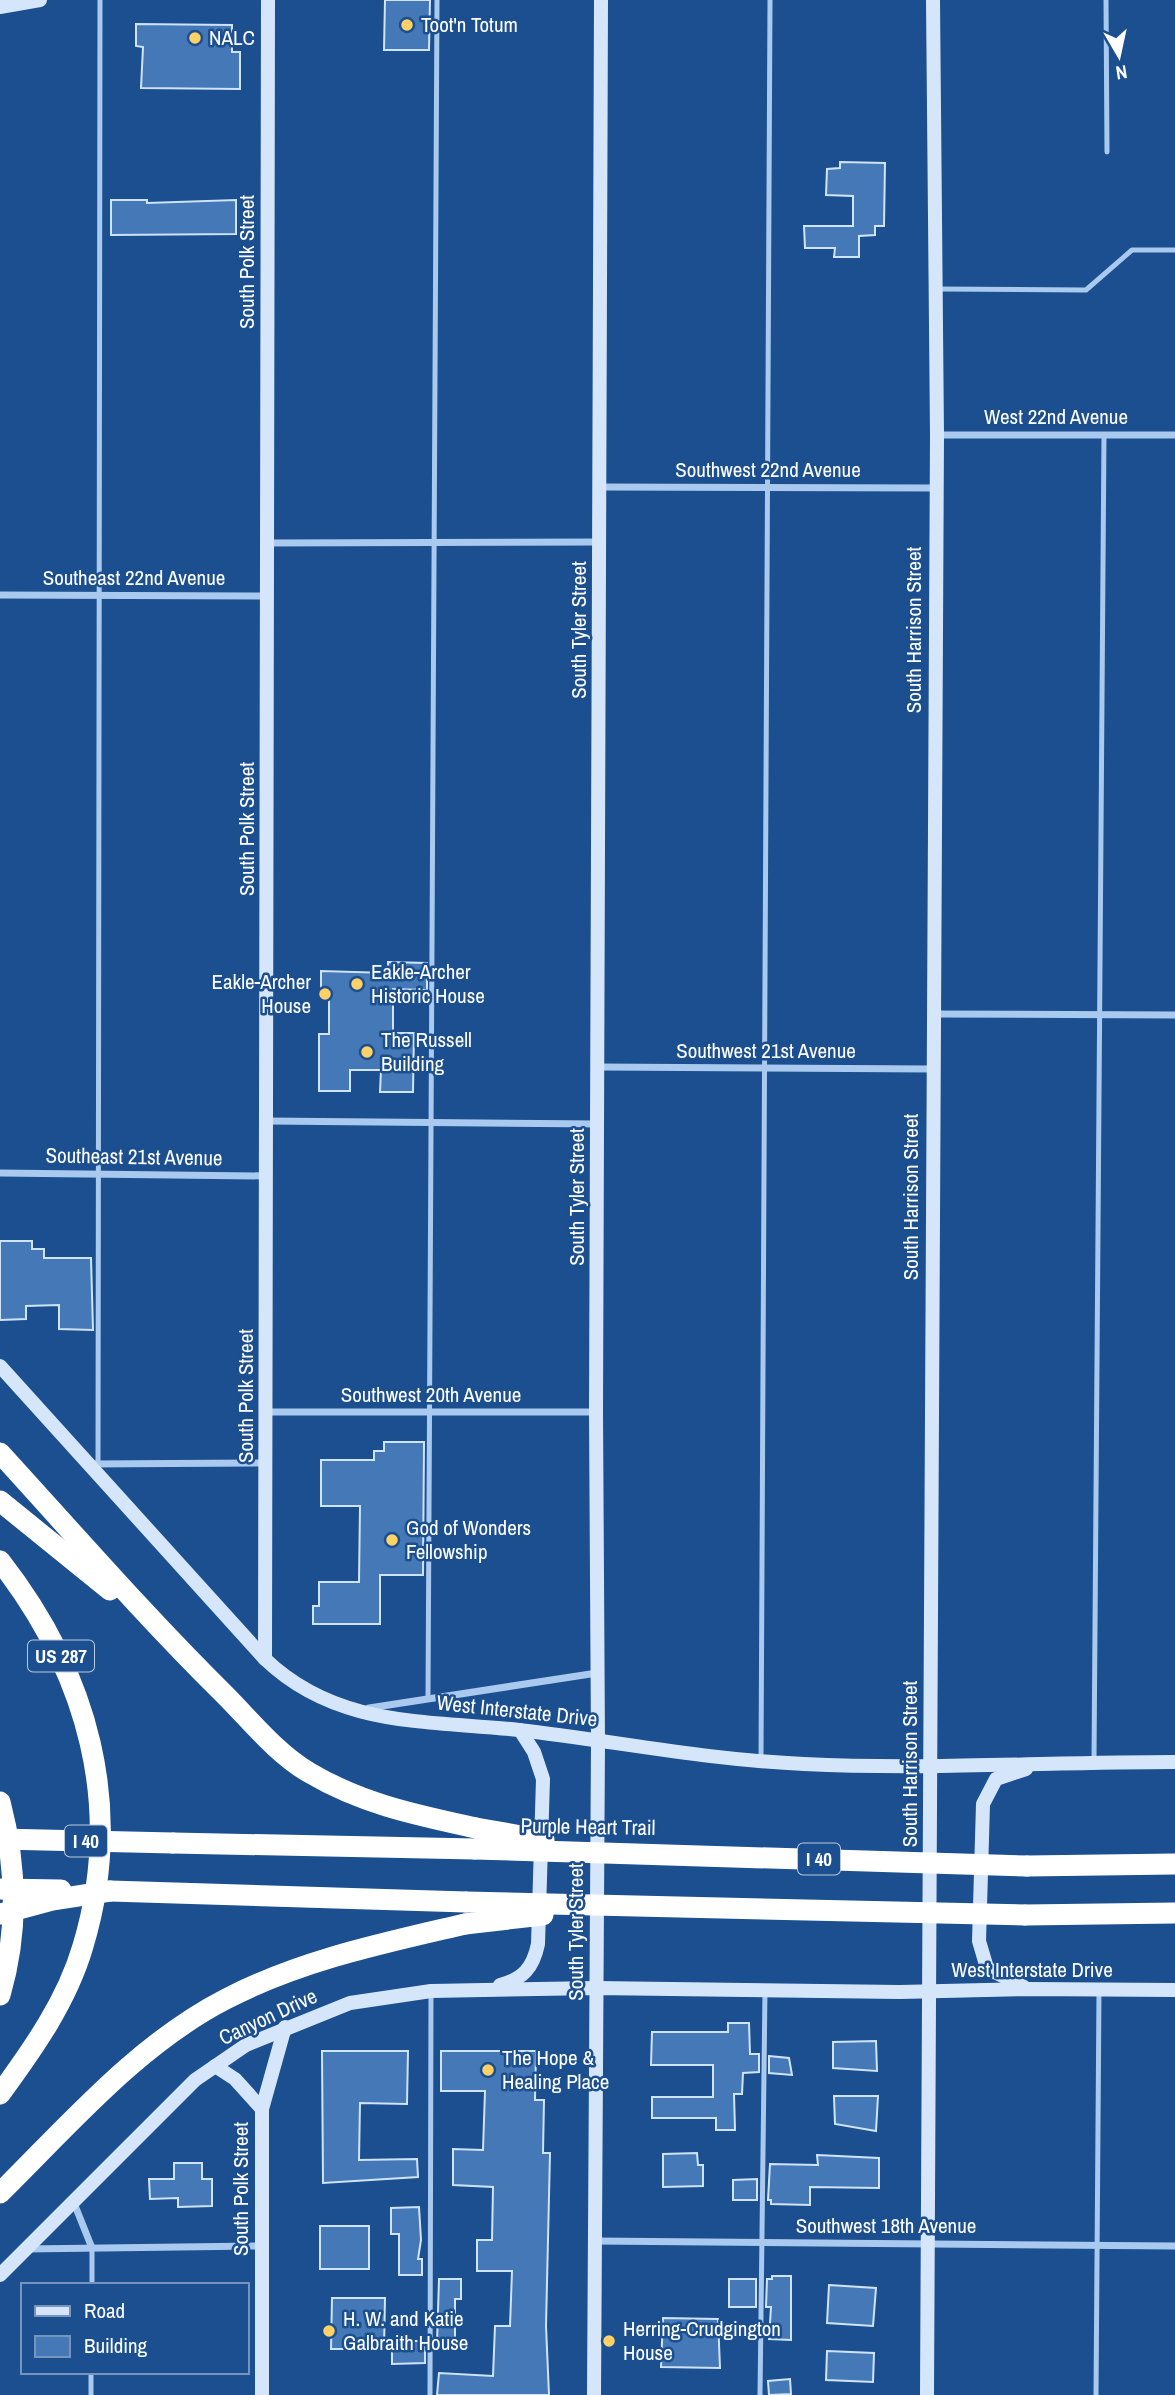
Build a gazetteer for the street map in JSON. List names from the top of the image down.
{
  "streets": {
    "highway": ["US 287", "Purple Heart Trail", "I 40"],
    "main road": [
      "South Polk Street",
      "South Tyler Street",
      "South Harrison Street",
      "West Interstate Drive",
      "Canyon Drive"
    ],
    "street": [
      "West 22nd Avenue",
      "Southwest 22nd Avenue",
      "Southeast 22nd Avenue",
      "Southwest 21st Avenue",
      "Southeast 21st Avenue",
      "Southwest 20th Avenue",
      "Southwest 18th Avenue"
    ]
  },
  "crossings": [
    ["South Polk Street", "Southeast 22nd Avenue"],
    ["South Polk Street", "Southeast 21st Avenue"],
    ["South Polk Street", "Southwest 20th Avenue"],
    ["South Polk Street", "West Interstate Drive"],
    ["South Polk Street", "Canyon Drive"],
    ["West 22nd Avenue", "South Harrison Street"],
    ["Southwest 22nd Avenue", "South Tyler Street"],
    ["Southwest 22nd Avenue", "South Harrison Street"],
    ["South Tyler Street", "Southwest 21st Avenue"],
    ["South Tyler Street", "Southwest 20th Avenue"],
    ["South Tyler Street", "West Interstate Drive"],
    ["South Tyler Street", "Canyon Drive"],
    ["South Tyler Street", "Southwest 18th Avenue"],
    ["South Harrison Street", "Southwest 21st Avenue"],
    ["South Harrison Street", "West Interstate Drive"],
    ["South Harrison Street", "Southwest 18th Avenue"],
    ["West Interstate Drive", "Canyon Drive"],
    ["Purple Heart Trail", "I 40"]
  ],
  "places": [
    "Toot'n Totum",
    "NALC",
    "Eakle-Archer Historic House",
    "Eakle-Archer House",
    "The Russell Building",
    "God of Wonders Fellowship",
    "The Hope & Healing Place",
    "H. W. and Katie Galbraith House",
    "Herring-Crudgington House"
  ],
  "legend": ["Road", "Building"],
  "north": "bottom"
}
